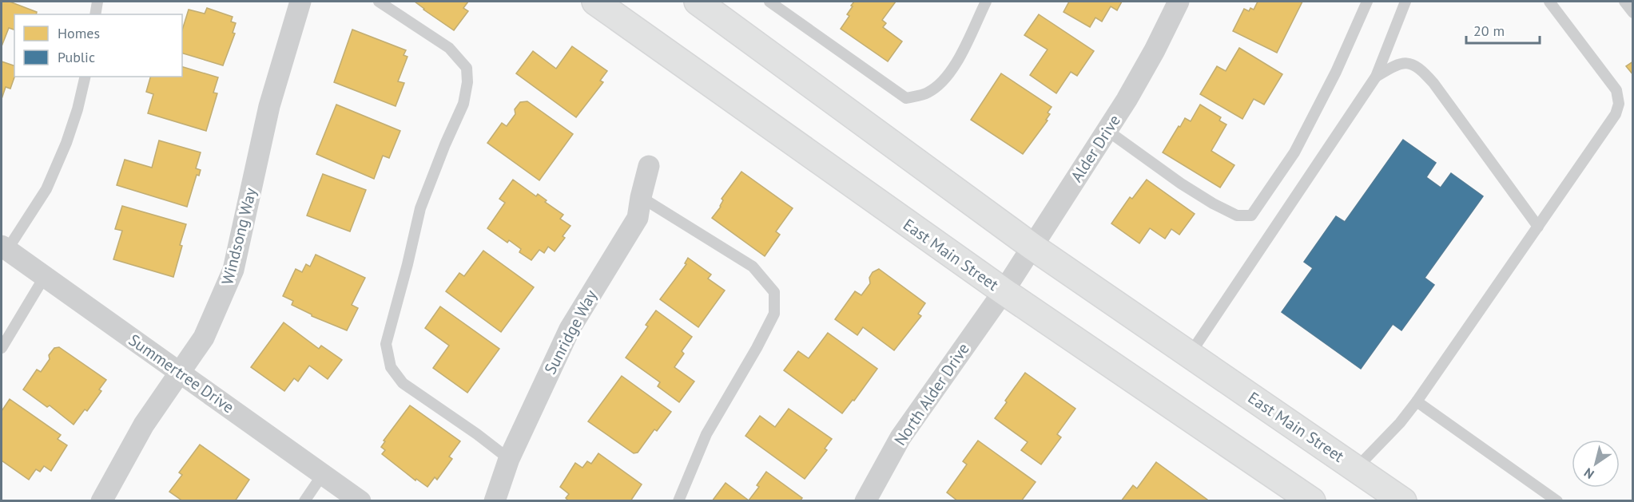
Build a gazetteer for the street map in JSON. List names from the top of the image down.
{
  "streets": {
    "main road": ["East Main Street"],
    "street": [
      "Alder Drive",
      "Windsong Way",
      "Sunridge Way",
      "Summertree Drive",
      "North Alder Drive"
    ]
  },
  "crossings": [
    ["Alder Drive", "East Main Street"],
    ["Alder Drive", "North Alder Drive"],
    ["Windsong Way", "Summertree Drive"],
    ["East Main Street", "North Alder Drive"]
  ],
  "legend": ["Homes", "Public"],
  "scale_bar": "20 m",
  "north": "bottom left"
}
